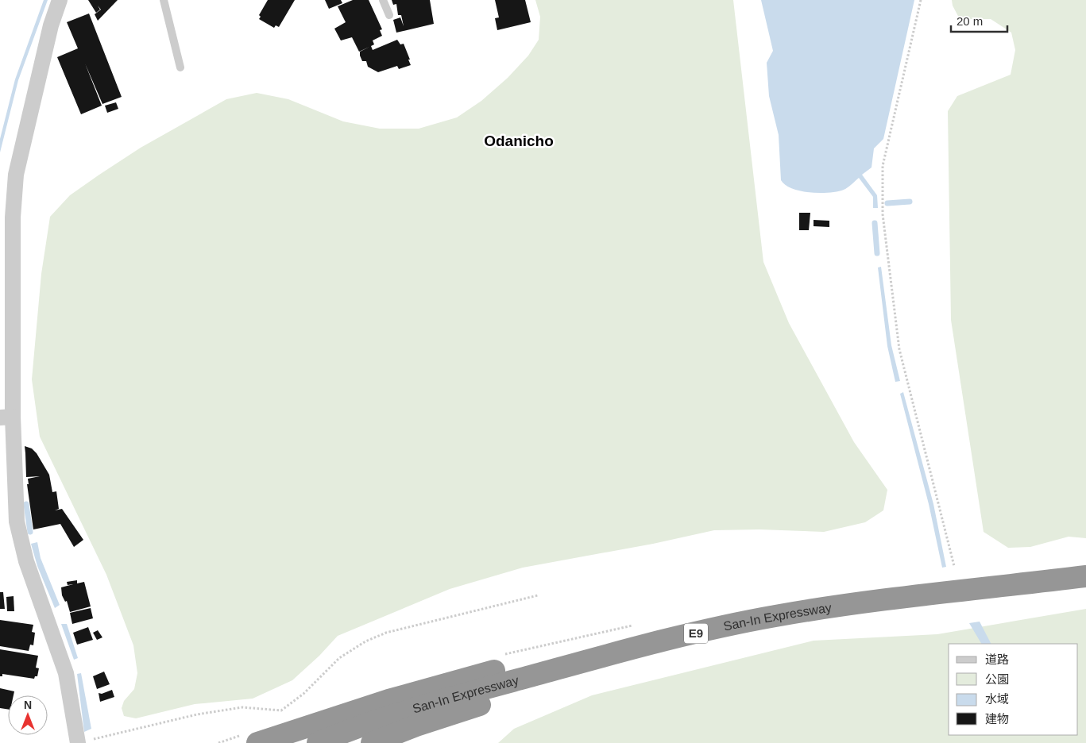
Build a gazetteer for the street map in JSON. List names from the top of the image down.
{
  "streets": {
    "highway": ["San-In Expressway", "E9"]
  },
  "districts": ["Odanicho"],
  "legend": [
    "道路",
    "公園",
    "水域",
    "建物"
  ],
  "scale_bar": "20 m",
  "north": "top"
}
